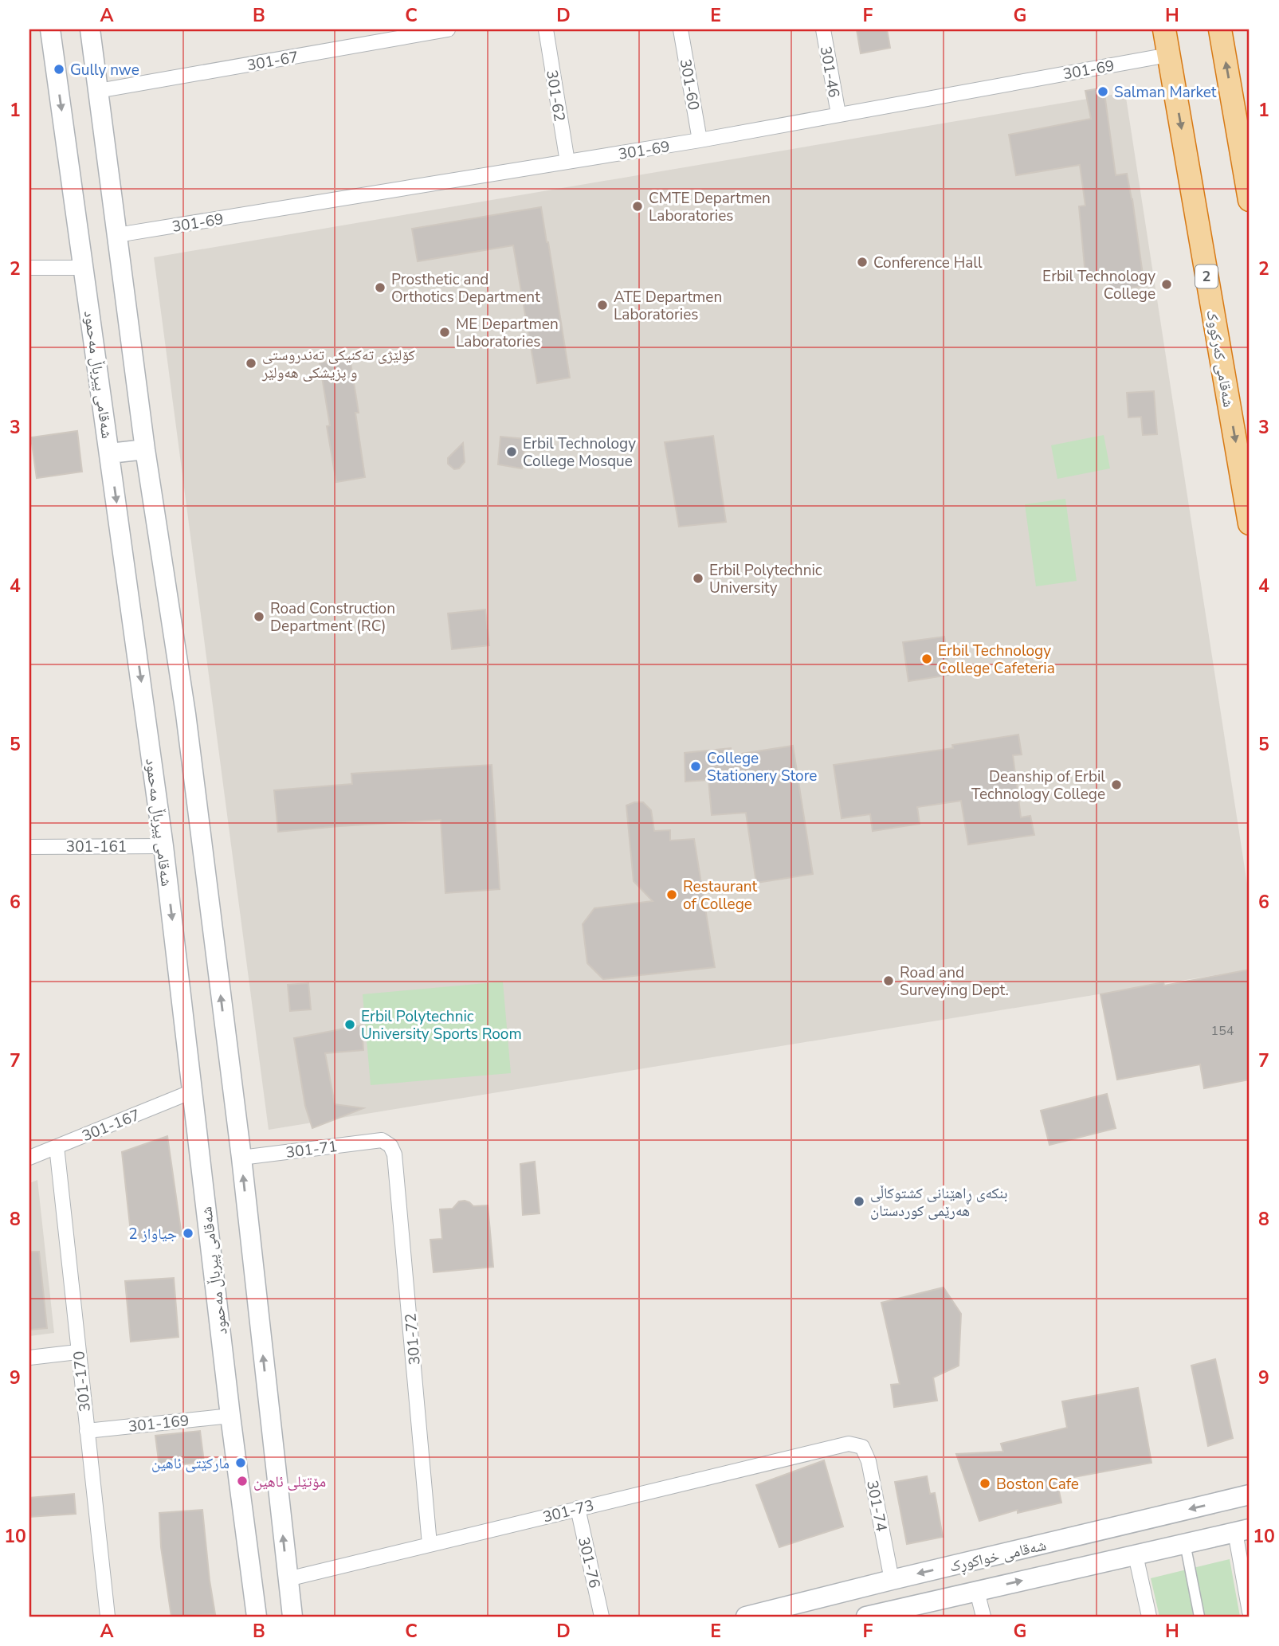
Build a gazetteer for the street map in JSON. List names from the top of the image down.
{
  "streets": {
    "highway": ["2", "شەقامی کەرکووک"],
    "main road": ["شەقامی پیرباڵ مەحمود", "شەقامی خواکوڕک"],
    "street": [
      "301-67",
      "301-69",
      "301-46",
      "301-60",
      "301-62",
      "301-161",
      "301-167",
      "301-71",
      "301-72",
      "301-170",
      "301-169",
      "301-74",
      "301-73",
      "301-76"
    ]
  },
  "crossings": [
    ["301-69", "301-46"],
    ["301-69", "301-60"],
    ["301-69", "301-62"],
    ["301-69", "شەقامی کەرکووک"],
    ["شەقامی پیرباڵ مەحمود", "301-161"],
    ["شەقامی پیرباڵ مەحمود", "301-167"],
    ["شەقامی پیرباڵ مەحمود", "301-169"],
    ["301-167", "301-170"],
    ["301-71", "301-72"],
    ["301-72", "301-73"],
    ["301-170", "301-169"],
    ["301-74", "301-73"],
    ["301-74", "شەقامی خواکوڕک"],
    ["301-73", "301-76"]
  ],
  "places": [
    "Gully nwe",
    "Salman Market",
    "CMTE Departmen Laboratories",
    "Conference Hall",
    "Erbil Technology College",
    "Prosthetic and Orthotics Department",
    "ATE Departmen Laboratories",
    "ME Departmen Laboratories",
    "کۆلێژی تەکنیکی تەندروستی و پزیشکی هەولێر",
    "Erbil Technology College Mosque",
    "Erbil Polytechnic University",
    "Road Construction Department (RC)",
    "Erbil Technology College Cafeteria",
    "College Stationery Store",
    "Deanship of Erbil Technology College",
    "Restaurant of College",
    "Road and Surveying Dept.",
    "Erbil Polytechnic University Sports Room",
    "بنکەی ڕاهێنانی کشتوکاڵی هەرێمی کوردستان",
    "جیاواز 2",
    "مارکێتی ئاهین",
    "مۆتێلی ئاهین",
    "Boston Cafe"
  ],
  "house_numbers": ["154"],
  "grid": {
    "columns": [
      "A",
      "B",
      "C",
      "D",
      "E",
      "F",
      "G",
      "H"
    ],
    "rows": [
      "1",
      "2",
      "3",
      "4",
      "5",
      "6",
      "7",
      "8",
      "9",
      "10"
    ]
  }
}
